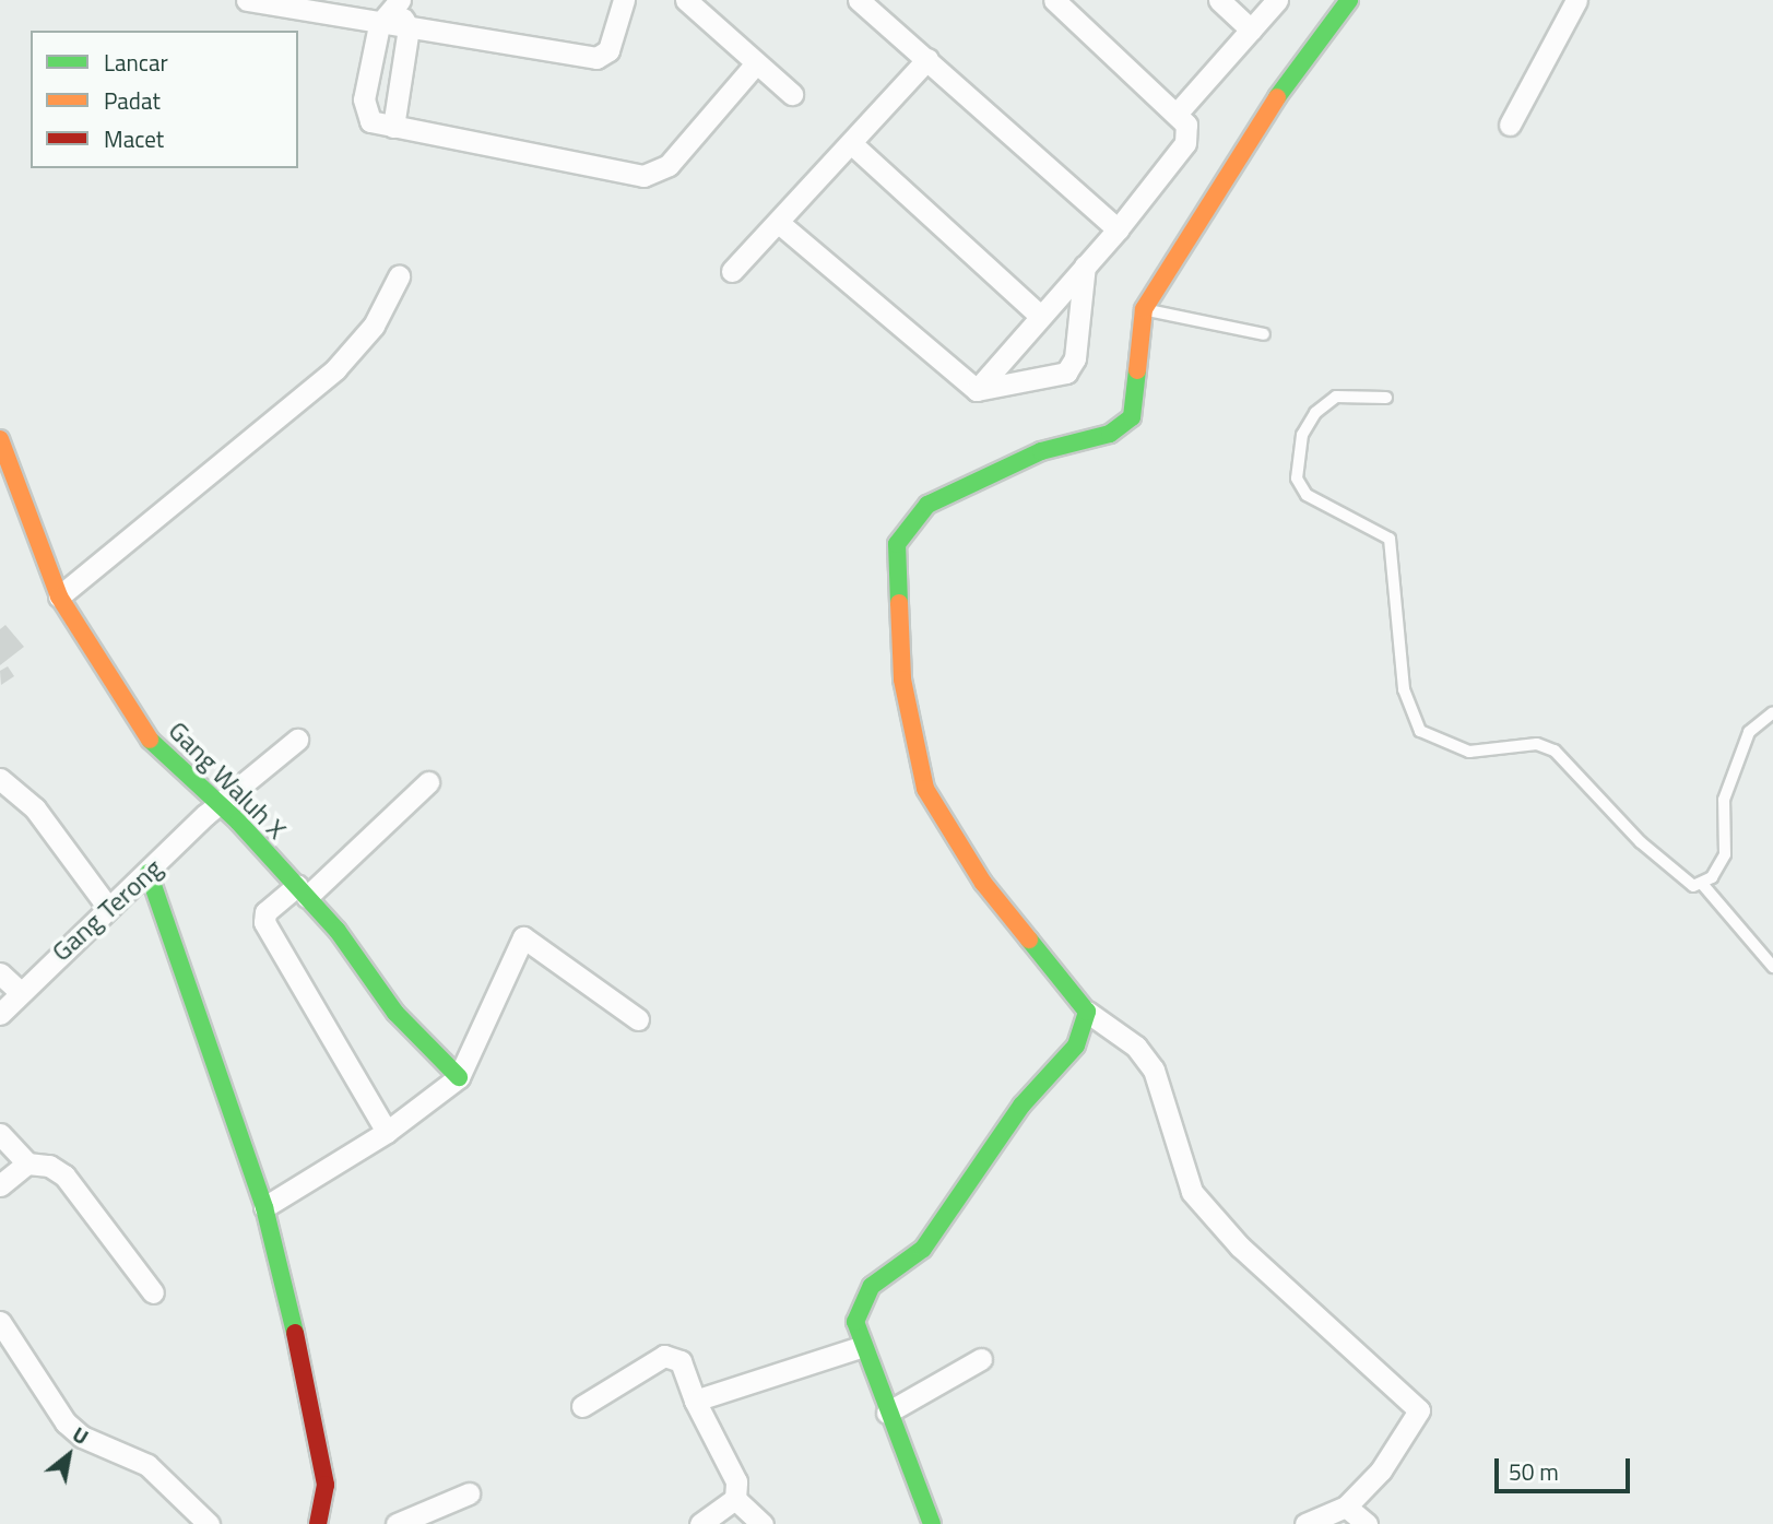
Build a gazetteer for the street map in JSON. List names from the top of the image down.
{
  "streets": {
    "street": ["Gang Waluh X", "Gang Terong"]
  },
  "crossings": [
    ["Gang Waluh X", "Gang Terong"]
  ],
  "legend": ["Lancar", "Padat", "Macet"],
  "scale_bar": "50 m",
  "north": "top right"
}
